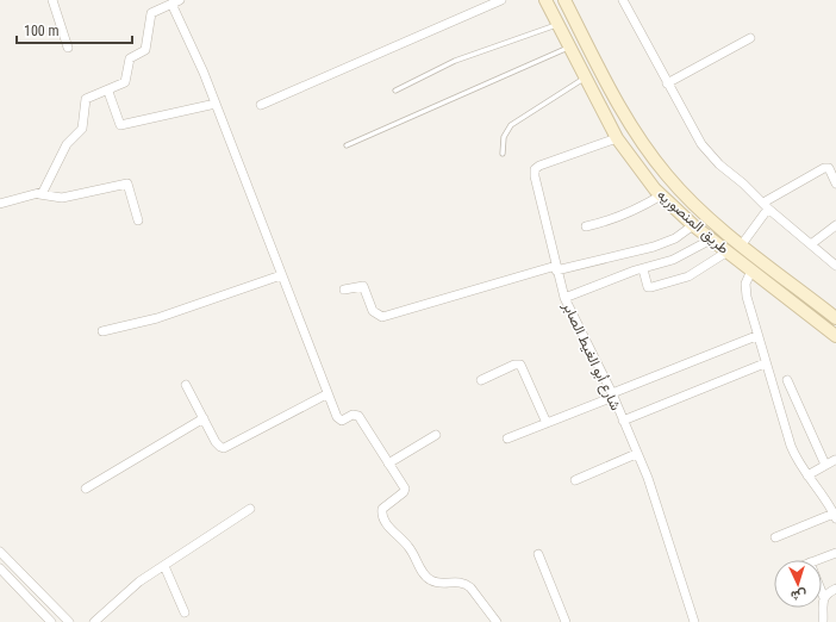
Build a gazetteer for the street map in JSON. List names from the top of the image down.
{
  "streets": {
    "main road": ["طريق المنصوريه"],
    "street": ["شارع أبو الغيط الصابر"]
  },
  "crossings": [
    ["طريق المنصوريه", "شارع أبو الغيط الصابر"]
  ],
  "scale_bar": "100 m",
  "north": "bottom"
}
